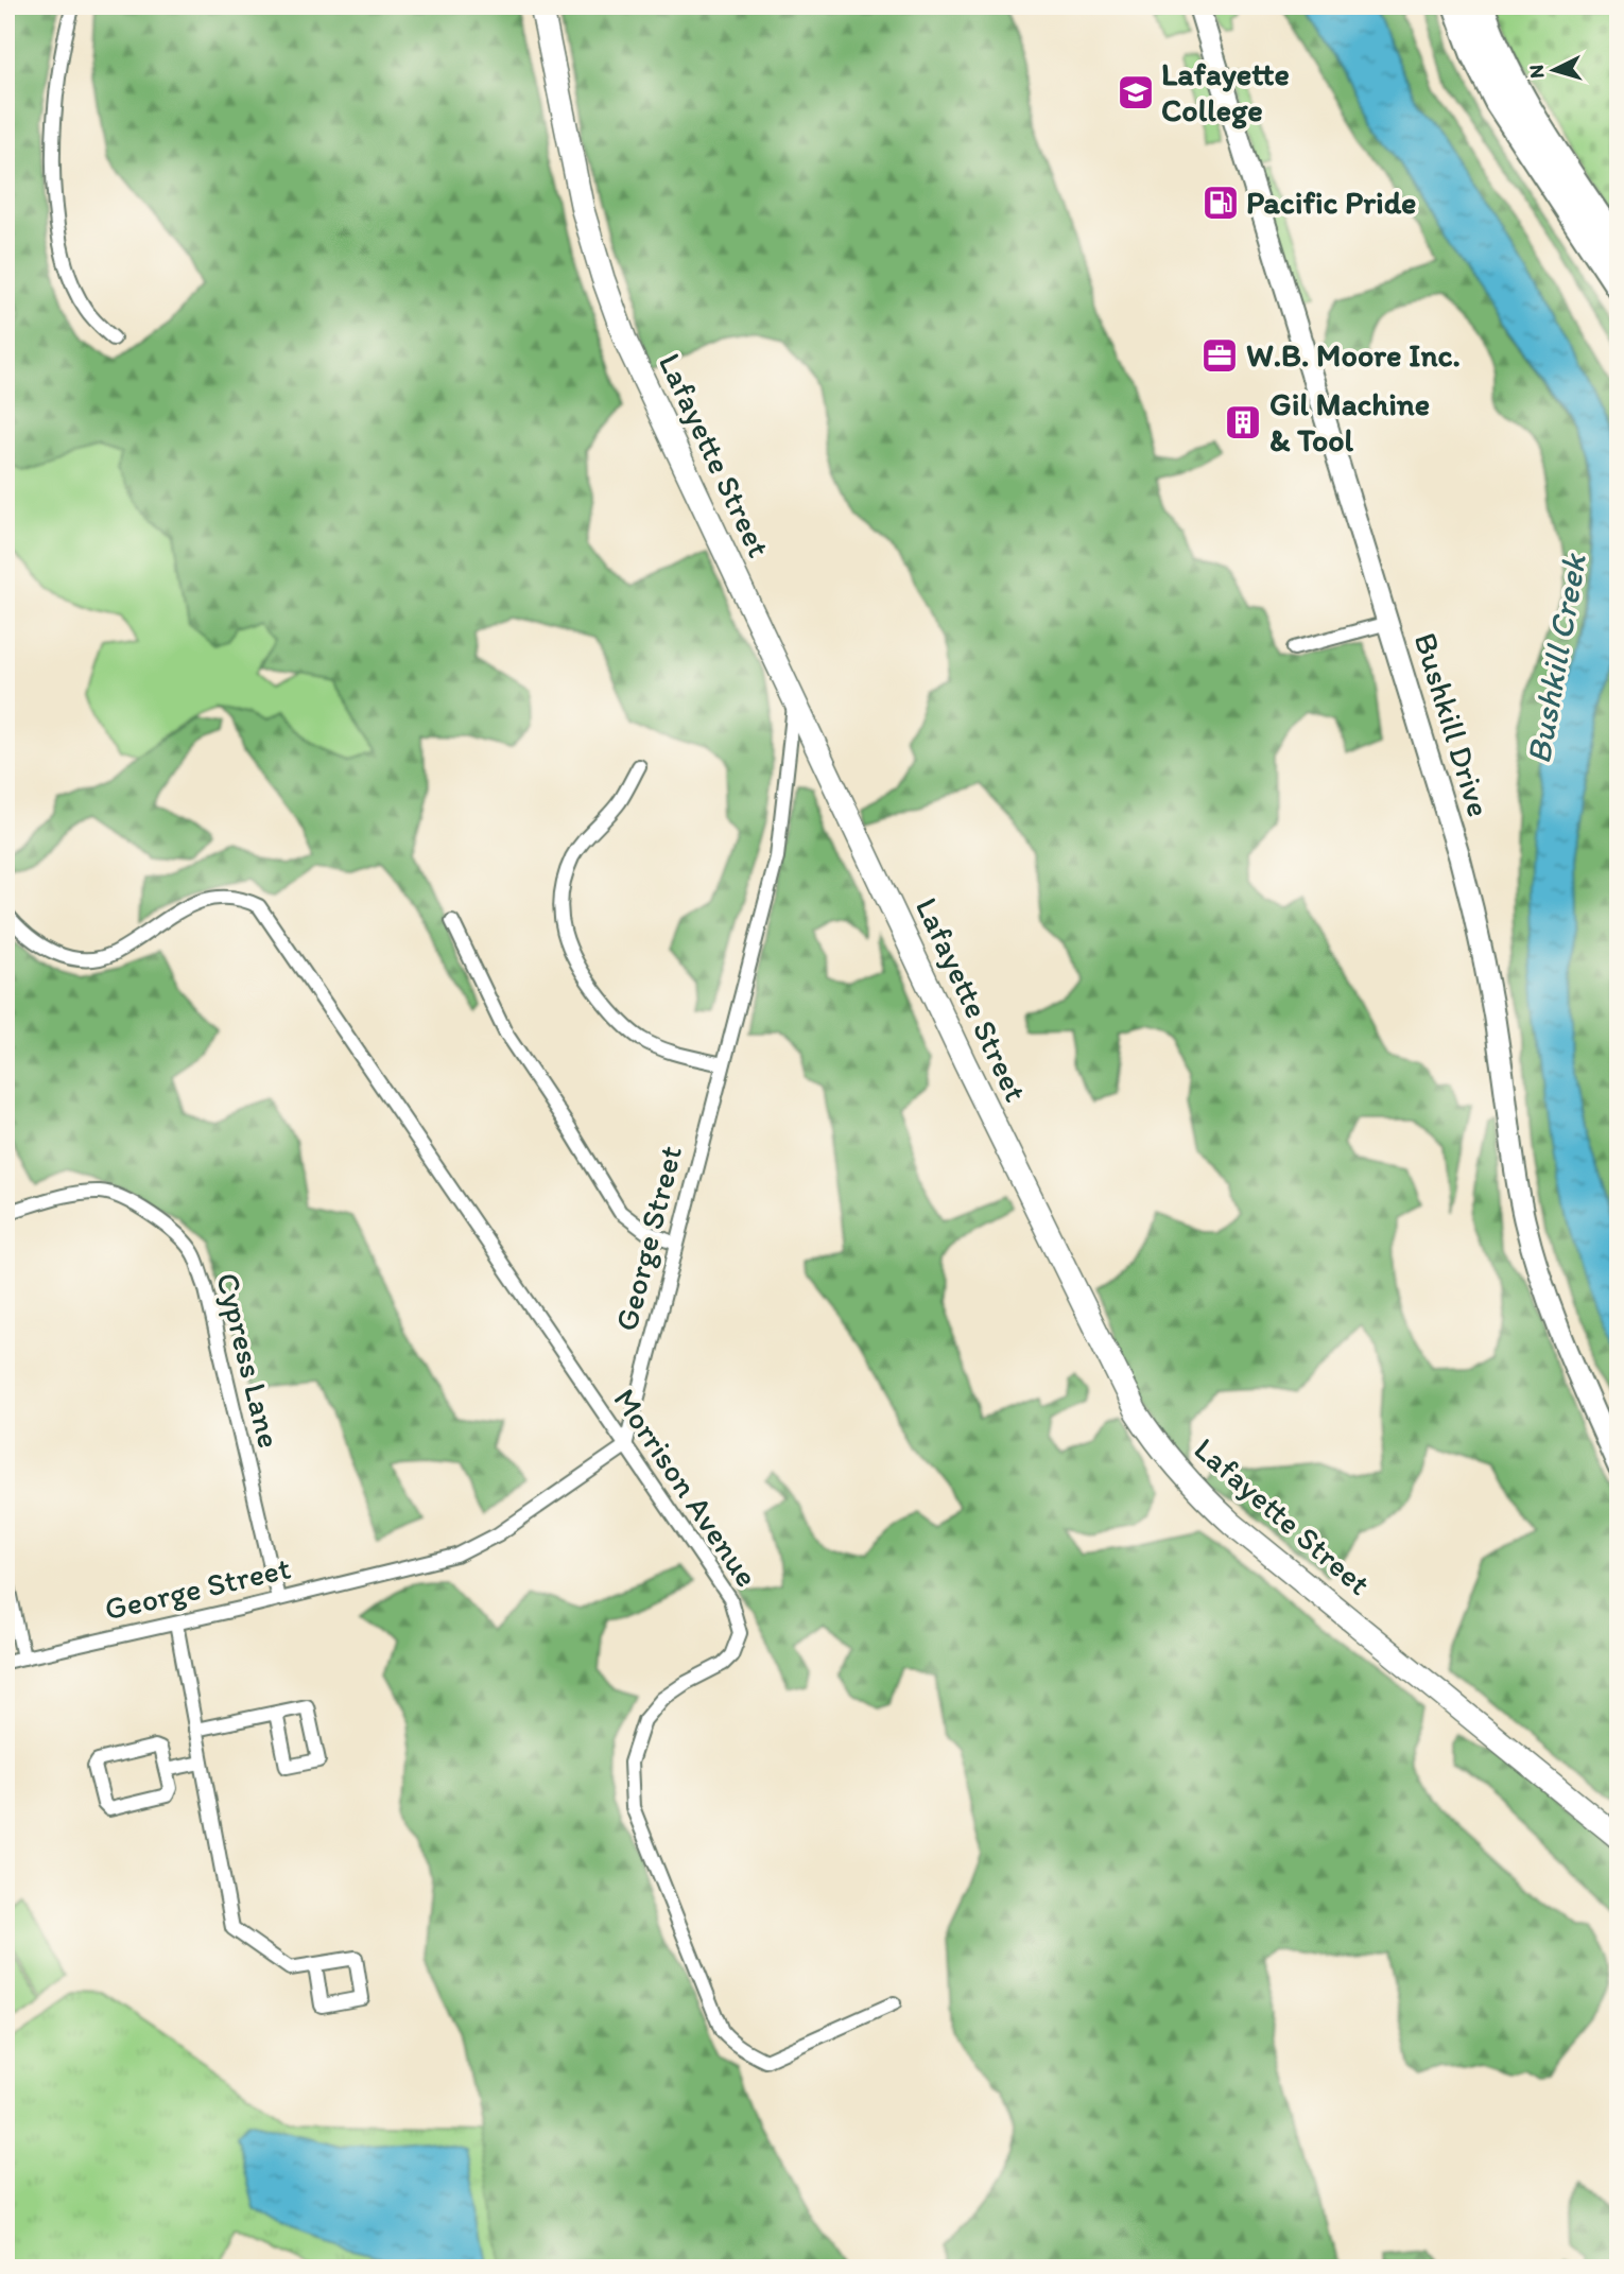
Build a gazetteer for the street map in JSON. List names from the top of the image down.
{
  "streets": {
    "main road": ["Lafayette Street"],
    "street": [
      "Bushkill Drive",
      "George Street",
      "Cypress Lane",
      "Morrison Avenue"
    ]
  },
  "crossings": [
    ["Lafayette Street", "George Street"],
    ["George Street", "Cypress Lane"],
    ["George Street", "Morrison Avenue"]
  ],
  "water": ["Bushkill Creek"],
  "places": {
    "school or university": ["Lafayette College"],
    "fuel station": ["Pacific Pride"],
    "office": ["W.B. Moore Inc."],
    "building": ["Gil Machine & Tool"]
  },
  "north": "left"
}
